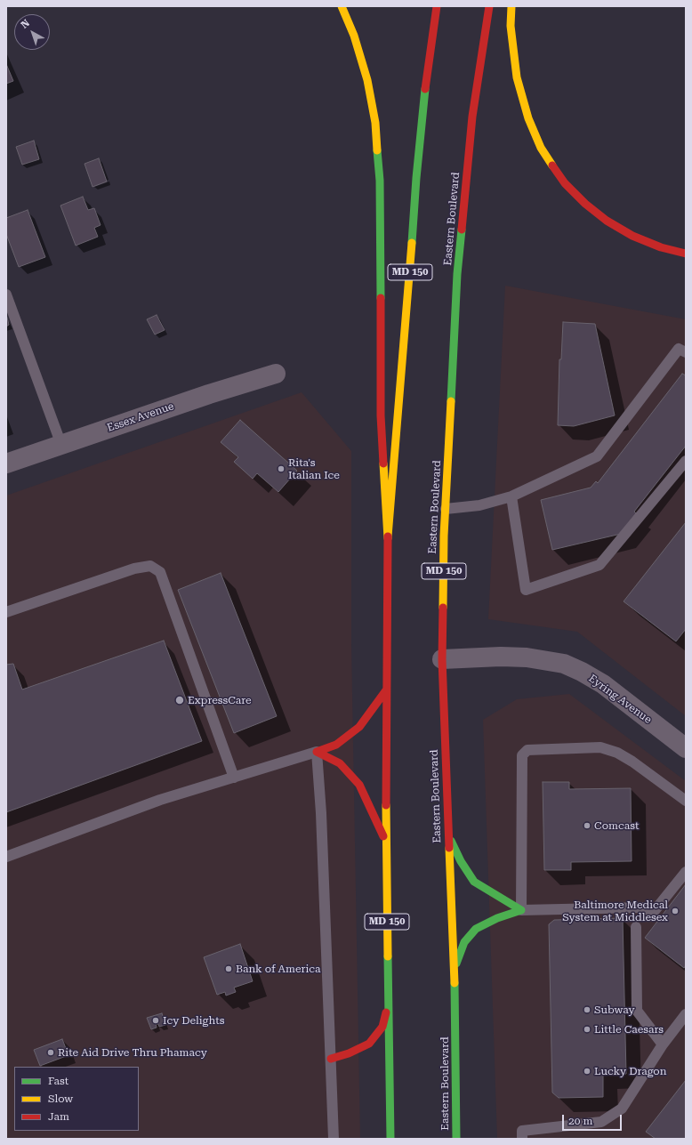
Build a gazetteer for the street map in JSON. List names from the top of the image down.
{
  "streets": {
    "main road": ["Eastern Boulevard", "MD 150"],
    "street": ["Essex Avenue", "Eyring Avenue"]
  },
  "crossings": [
    ["Eastern Boulevard", "Eyring Avenue"]
  ],
  "places": [
    "Rita's Italian Ice",
    "ExpressCare",
    "Comcast",
    "Baltimore Medical System at Middlesex",
    "Bank of America",
    "Subway",
    "Icy Delights",
    "Little Caesars",
    "Rite Aid Drive Thru Phamacy",
    "Lucky Dragon"
  ],
  "legend": ["Fast", "Slow", "Jam"],
  "scale_bar": "20 m",
  "north": "top left"
}
